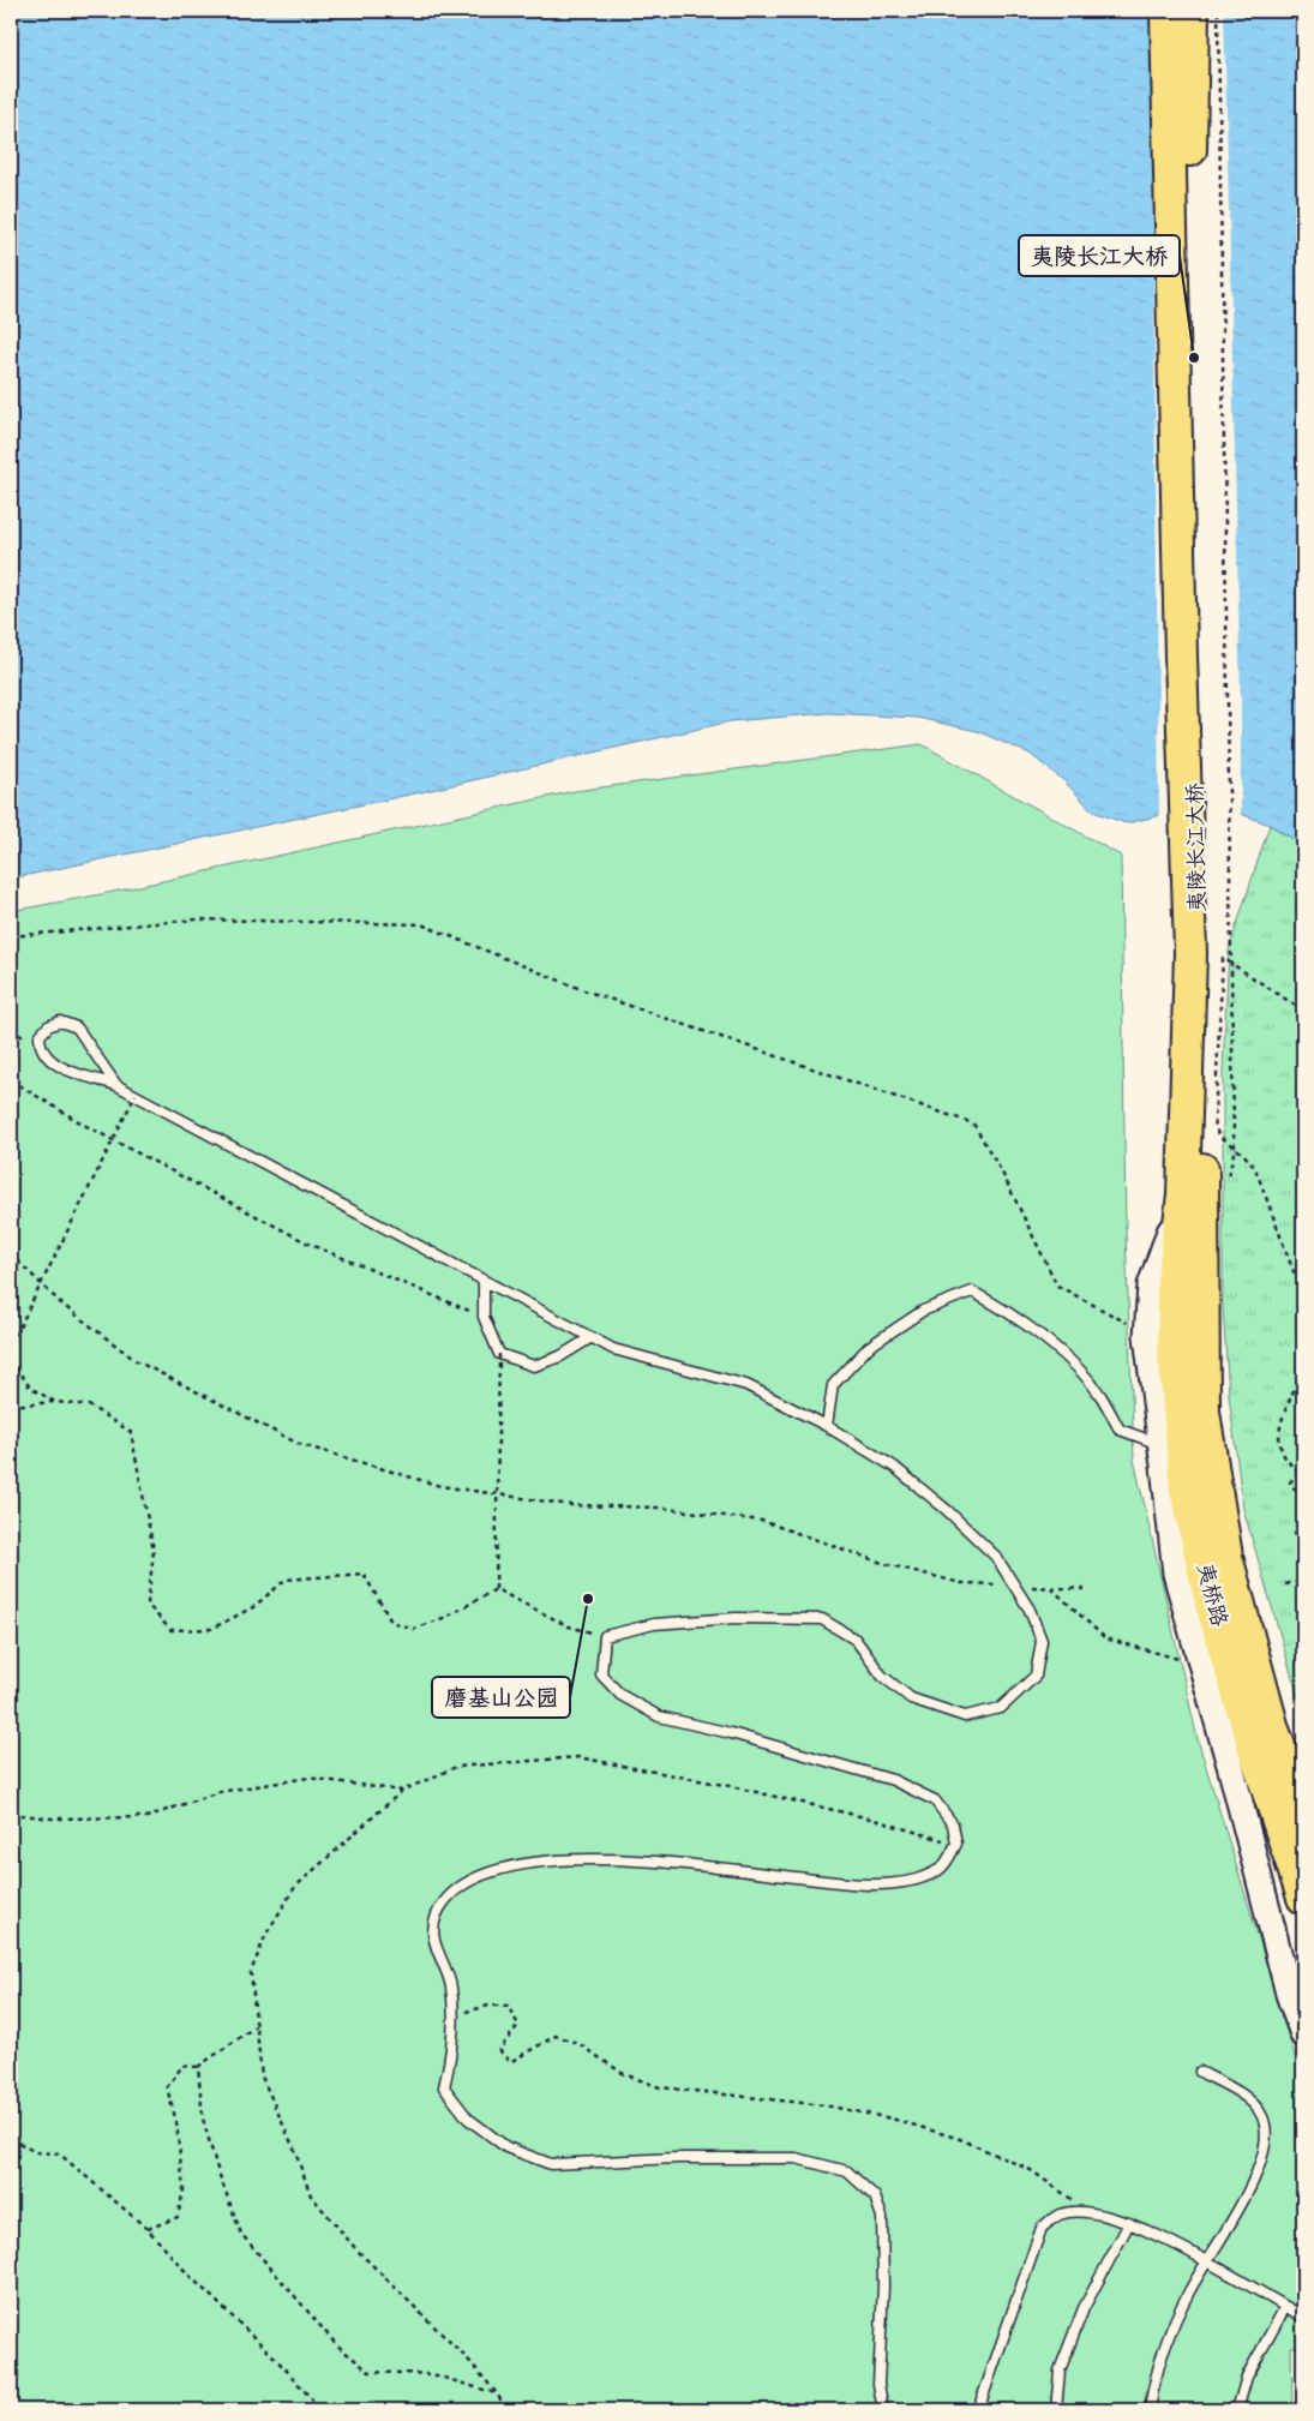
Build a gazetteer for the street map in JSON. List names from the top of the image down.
{
  "streets": {
    "highway": ["夷陵长江大桥", "夷桥路"]
  },
  "crossings": [
    ["夷陵长江大桥", "夷桥路"]
  ],
  "places": ["夷陵长江大桥", "磨基山公园"]
}
